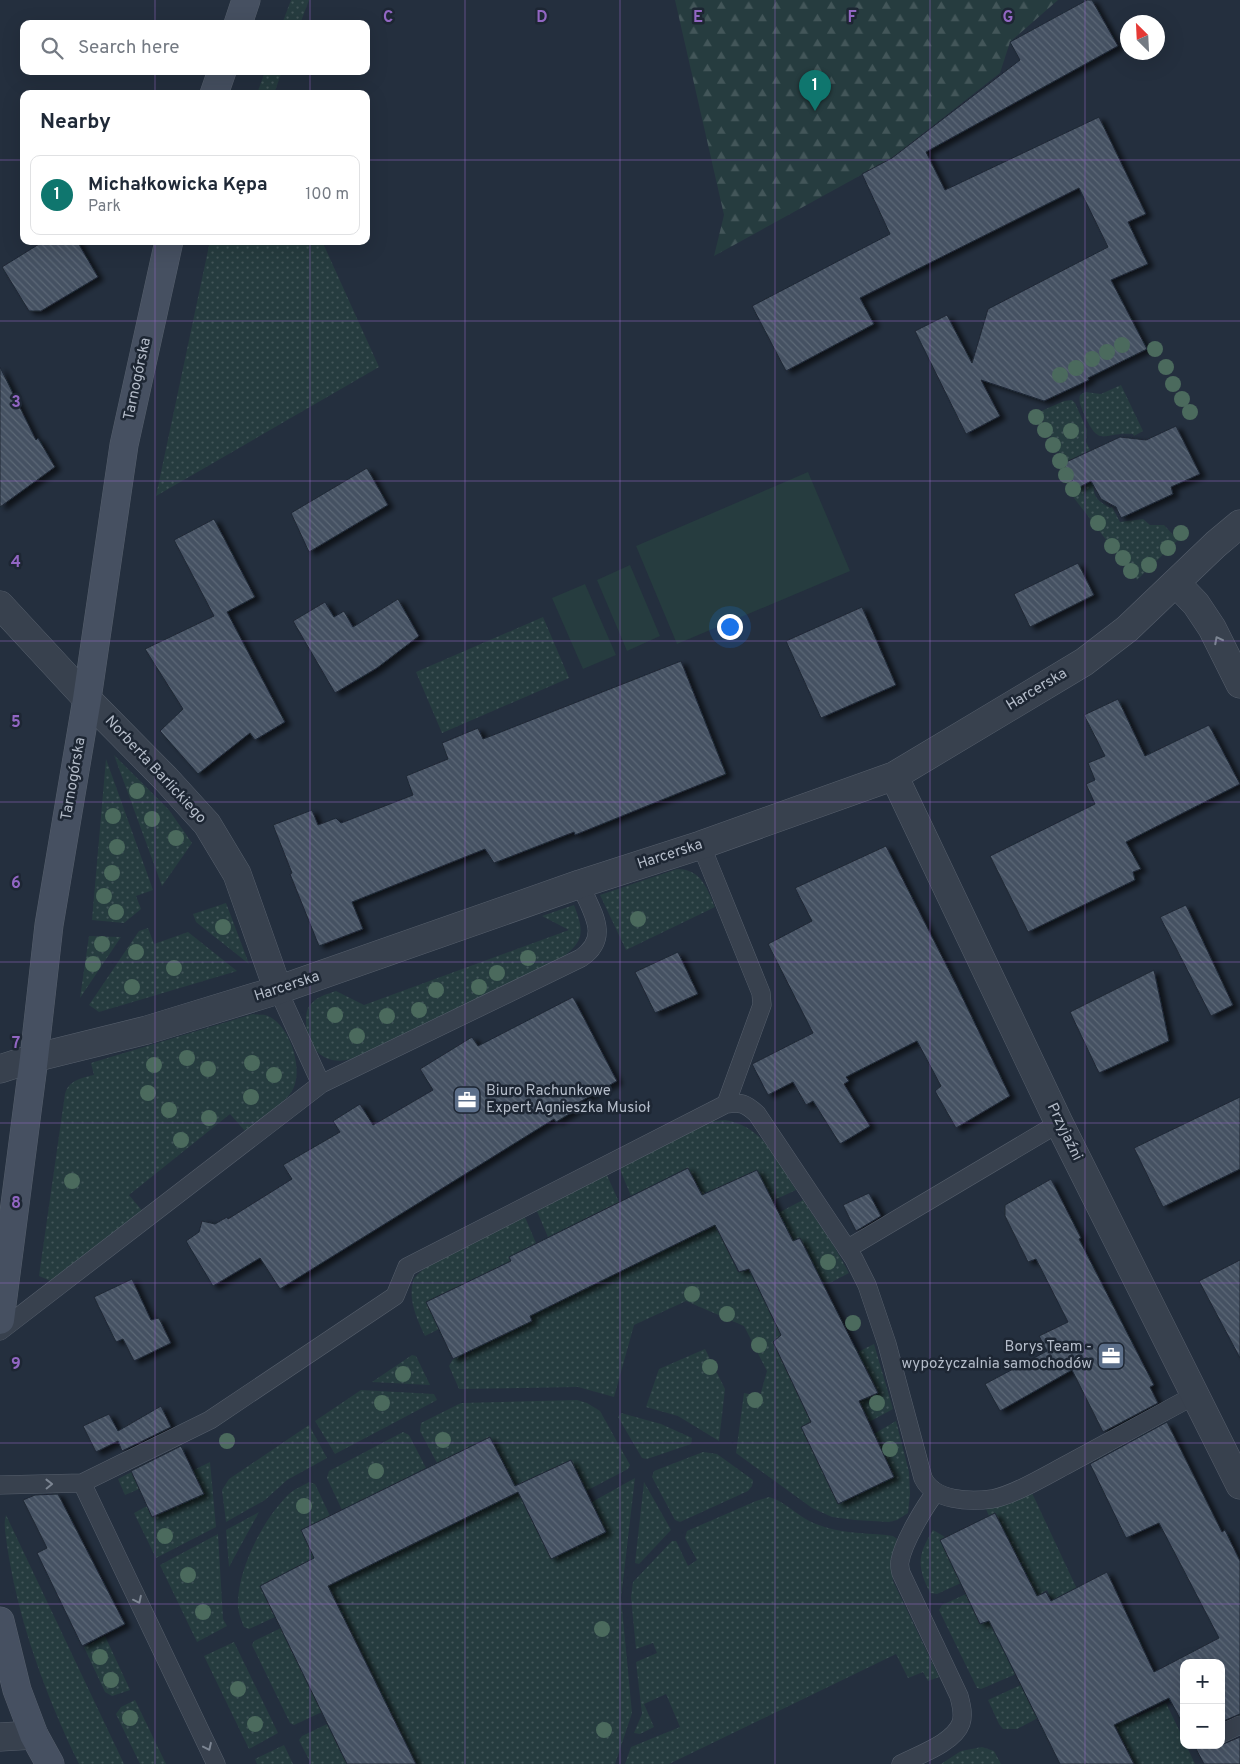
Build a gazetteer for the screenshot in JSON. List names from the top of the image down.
{
  "streets": {
    "street": [
      "Tarnogórska",
      "Harcerska",
      "Norberta Barlickiego",
      "Przyjaźni"
    ]
  },
  "crossings": [
    ["Tarnogórska", "Harcerska"],
    ["Tarnogórska", "Norberta Barlickiego"],
    ["Harcerska", "Norberta Barlickiego"],
    ["Harcerska", "Przyjaźni"]
  ],
  "places": {
    "office": ["Biuro Rachunkowe Expert Agnieszka Musioł", "Borys Team - wypożyczalnia samochodów"]
  },
  "north": "top left",
  "page": {
    "search": "Search here",
    "pins": "1",
    "heading": "Nearby",
    "list": [
      {
        "mark": "1",
        "name": "Michałkowicka Kępa",
        "note": "Park",
        "value": "100 m"
      }
    ],
    "map_buttons": ["+", "−"]
  },
  "grid": {
    "columns": [
      "C",
      "D",
      "E",
      "F",
      "G"
    ],
    "rows": [
      "3",
      "4",
      "5",
      "6",
      "7",
      "8",
      "9"
    ]
  }
}
